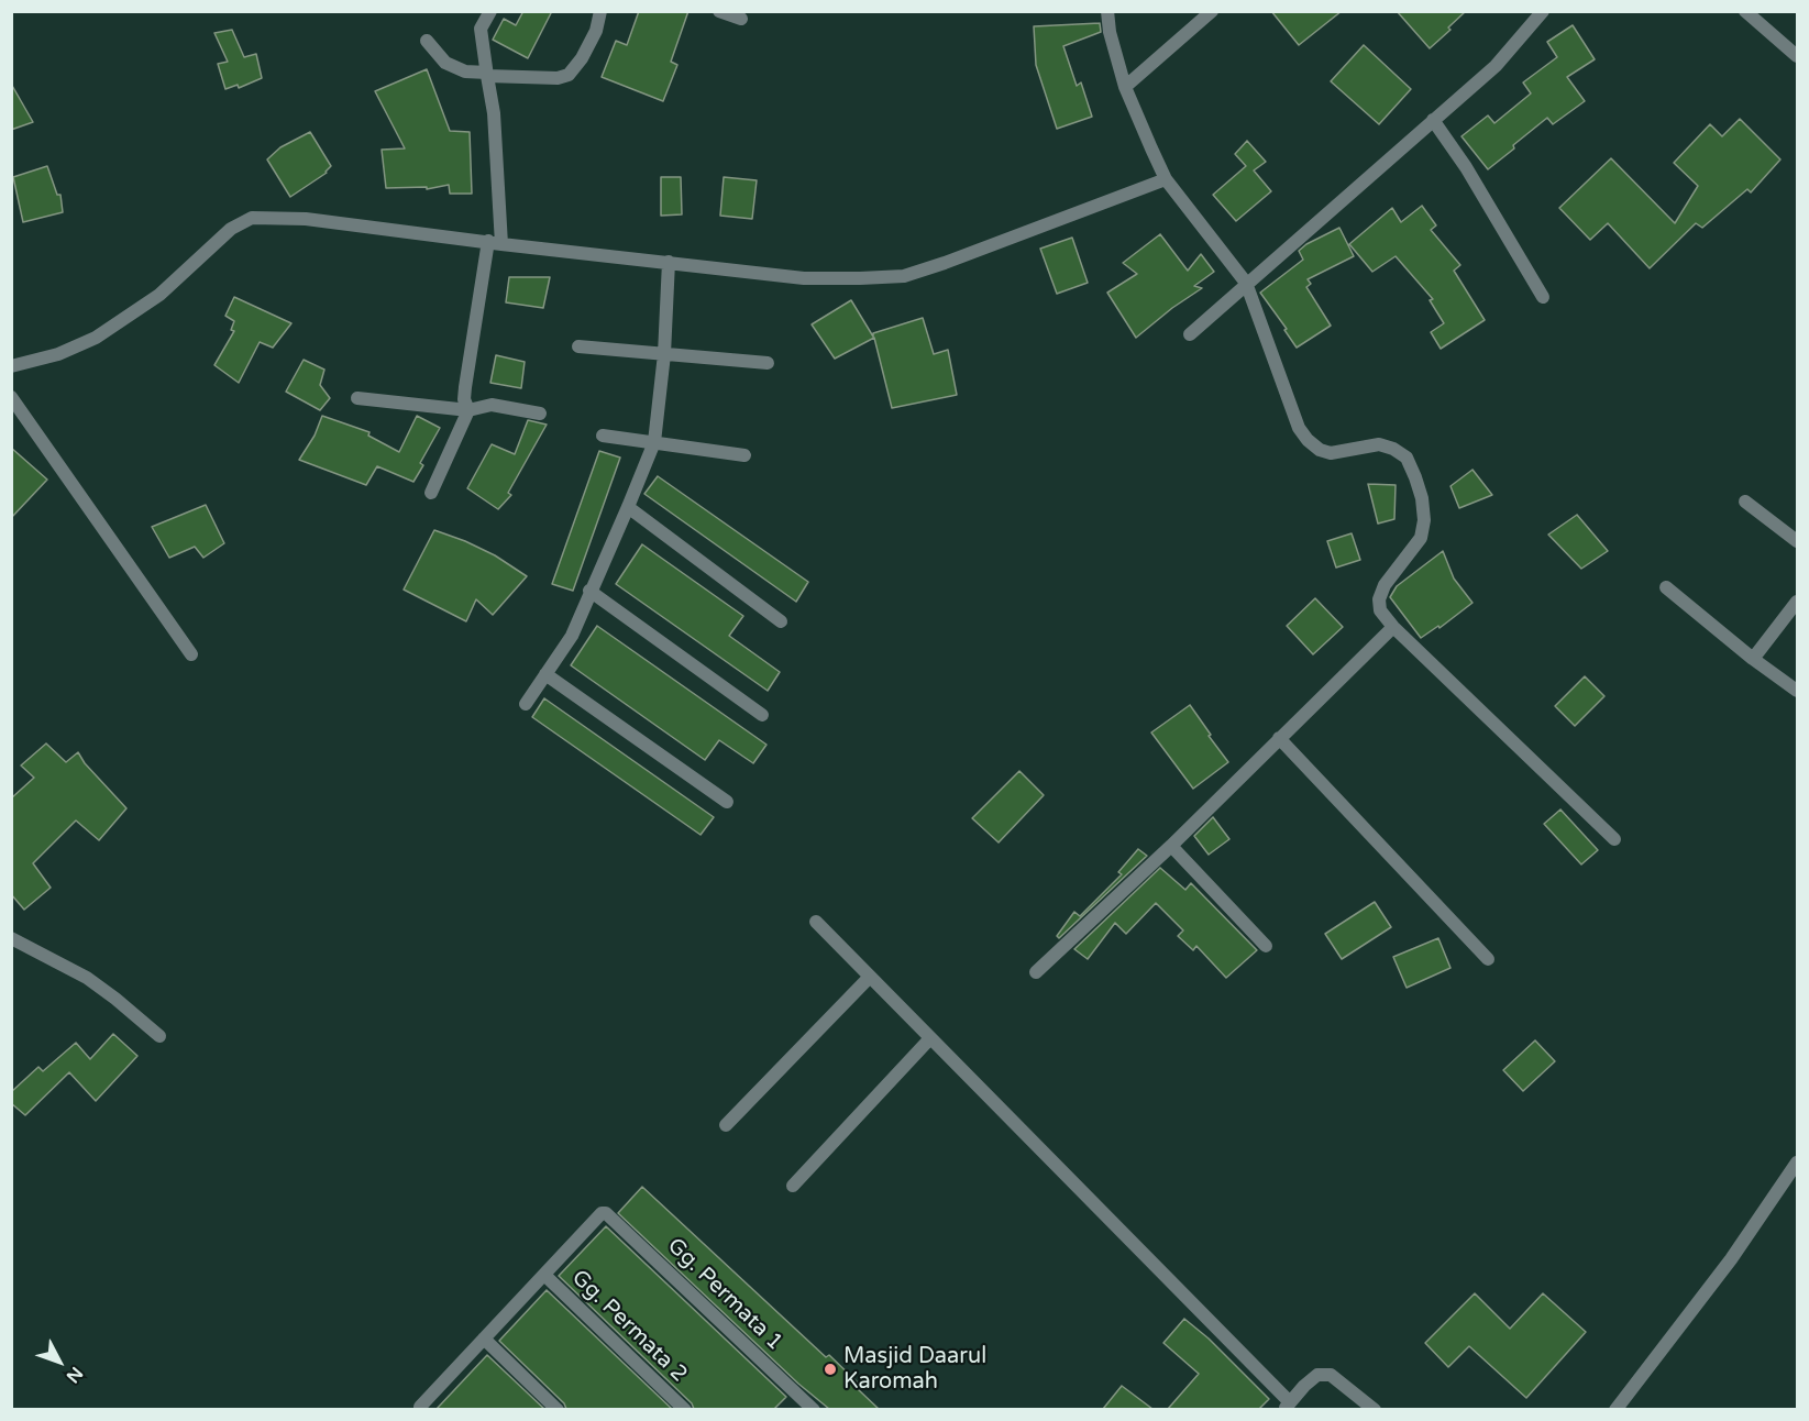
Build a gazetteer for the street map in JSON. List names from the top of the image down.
{
  "streets": {
    "street": ["Gg. Permata 1", "Gg. Permata 2"]
  },
  "crossings": [
    ["Gg. Permata 1", "Gg. Permata 2"]
  ],
  "places": ["Masjid Daarul Karomah"],
  "north": "bottom right"
}
